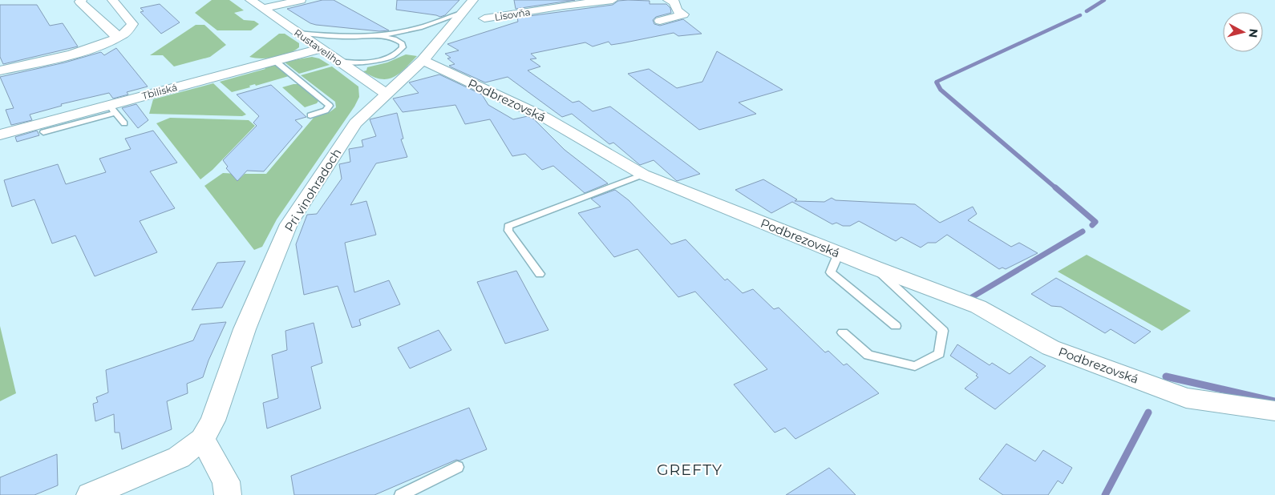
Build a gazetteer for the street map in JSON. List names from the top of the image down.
{
  "streets": {
    "street": [
      "Lisovňa",
      "Rustaveliho",
      "Tbiliská",
      "Podbrezovská",
      "Pri vinohradoch"
    ]
  },
  "crossings": [
    ["Lisovňa", "Pri vinohradoch"],
    ["Rustaveliho", "Tbiliská"],
    ["Rustaveliho", "Pri vinohradoch"],
    ["Podbrezovská", "Pri vinohradoch"]
  ],
  "districts": ["GREFTY"],
  "north": "right"
}
